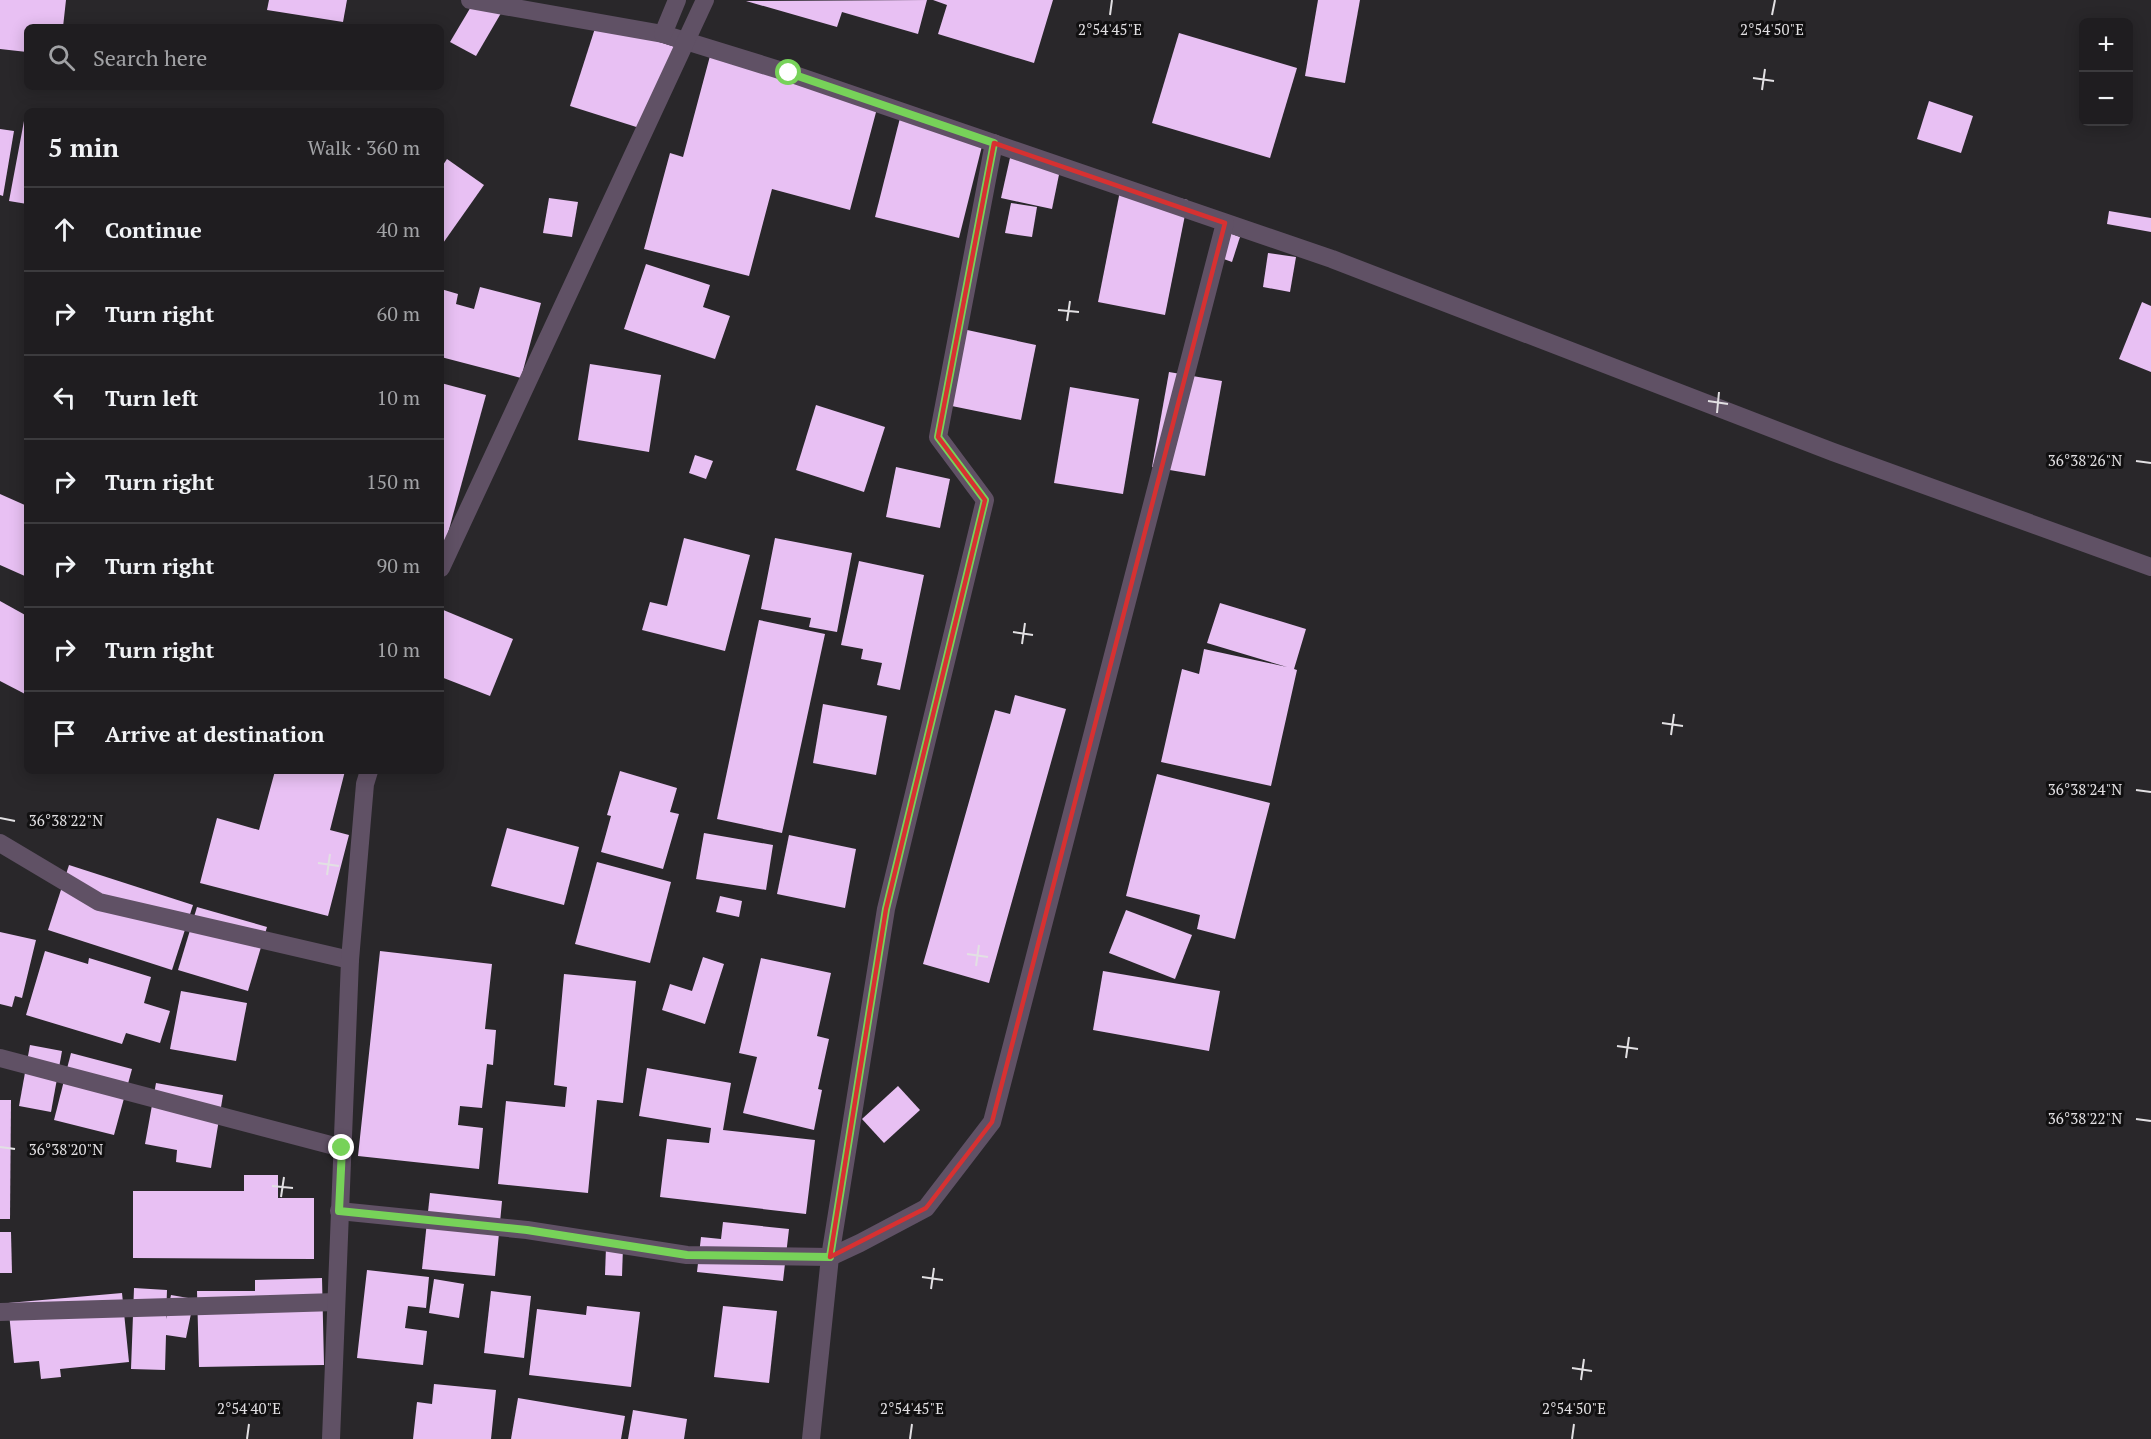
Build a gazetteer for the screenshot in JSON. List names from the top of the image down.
{
  "page": {
    "map_buttons": ["+", "−"],
    "search": "Search here",
    "heading": ["5 min", "Walk · 360 m"],
    "list": [
      ["Continue", "40 m"],
      ["Turn right", "60 m"],
      ["Turn left", "10 m"],
      ["Turn right", "150 m"],
      ["Turn right", "90 m"],
      ["Turn right", "10 m"],
      "Arrive at destination"
    ]
  },
  "coordinates": [
    "2°54'45\"E",
    "2°54'50\"E",
    "36°38'26\"N",
    "36°38'24\"N",
    "36°38'22\"N",
    "36°38'20\"N",
    "2°54'40\"E"
  ]
}
